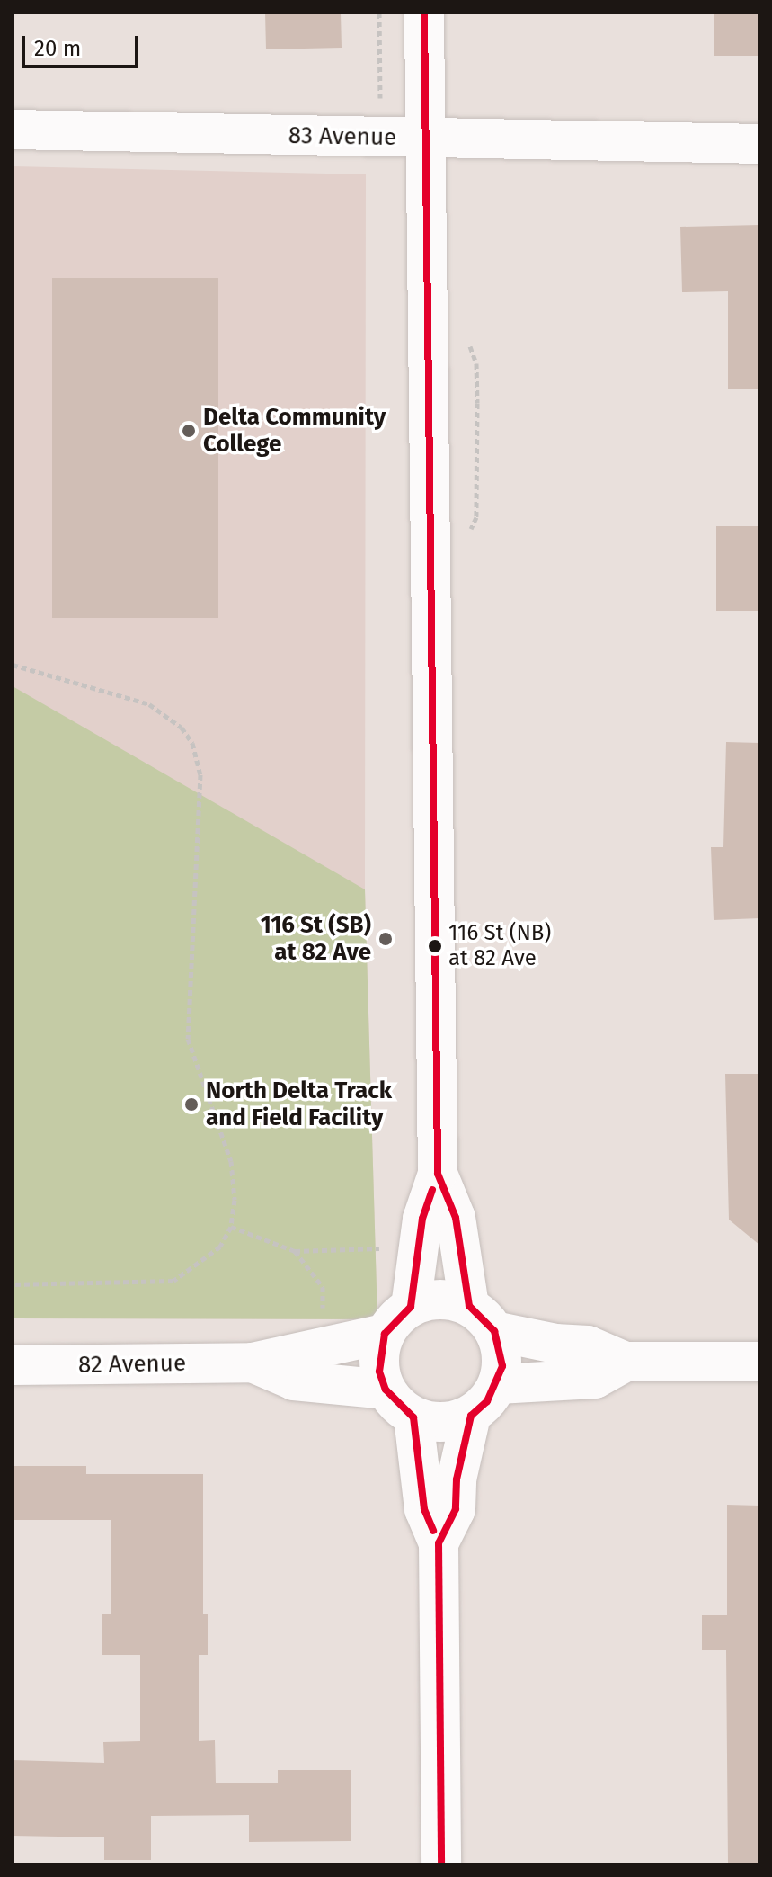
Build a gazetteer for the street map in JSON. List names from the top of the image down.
{
  "streets": {
    "street": ["83 Avenue", "82 Avenue"]
  },
  "places": [
    "Delta Community College",
    "116 St (SB) at 82 Ave",
    "116 St (NB) at 82 Ave",
    "North Delta Track and Field Facility"
  ],
  "scale_bar": "20 m"
}
